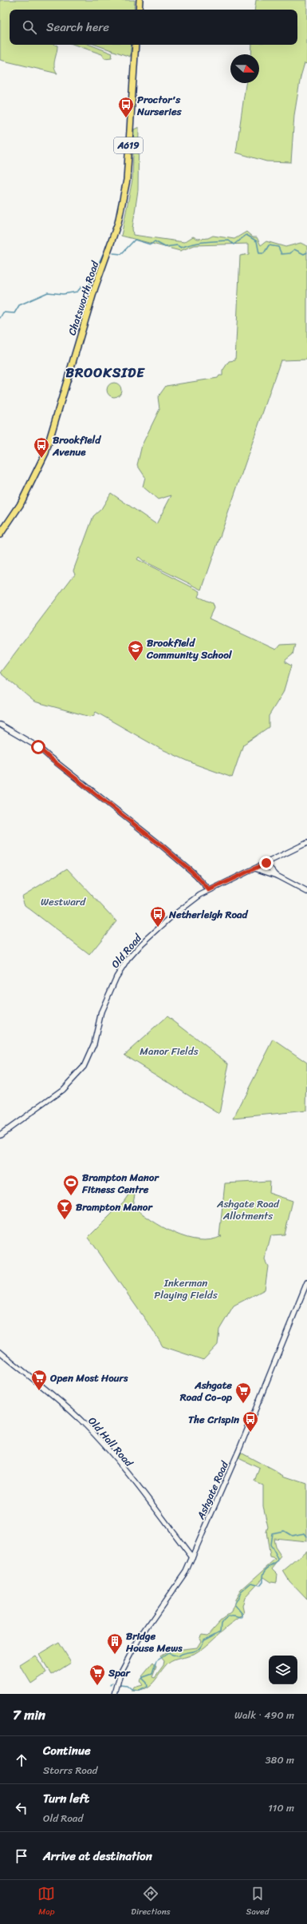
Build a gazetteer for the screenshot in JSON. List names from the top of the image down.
{
  "streets": {
    "highway": ["A619", "Chatsworth Road"],
    "street": ["Old Road", "Old Hall Road", "Ashgate Road"]
  },
  "crossings": [
    ["Old Hall Road", "Ashgate Road"]
  ],
  "districts": ["BROOKSIDE"],
  "parks": [
    "Westward",
    "Manor Fields",
    "Ashgate Road Allotments",
    "Inkerman Playing Fields"
  ],
  "places": {
    "bus stop": [
      "Proctor's Nurseries",
      "Brookfield Avenue",
      "Netherleigh Road",
      "The Crispin"
    ],
    "school or university": ["Brookfield Community School"],
    "sports": ["Brampton Manor Fitness Centre"],
    "bar": ["Brampton Manor"],
    "supermarket": ["Open Most Hours", "Ashgate Road Co-op", "Spar"],
    "building": ["Bridge House Mews"]
  },
  "north": "right",
  "page": {
    "search": "Search here",
    "heading": ["7 min", "Walk · 490 m"],
    "list": [
      ["Continue", "Storrs Road", "380 m"],
      ["Turn left", "Old Road", "110 m"],
      "Arrive at destination"
    ],
    "nav": ["Map", "Directions", "Saved"]
  }
}
